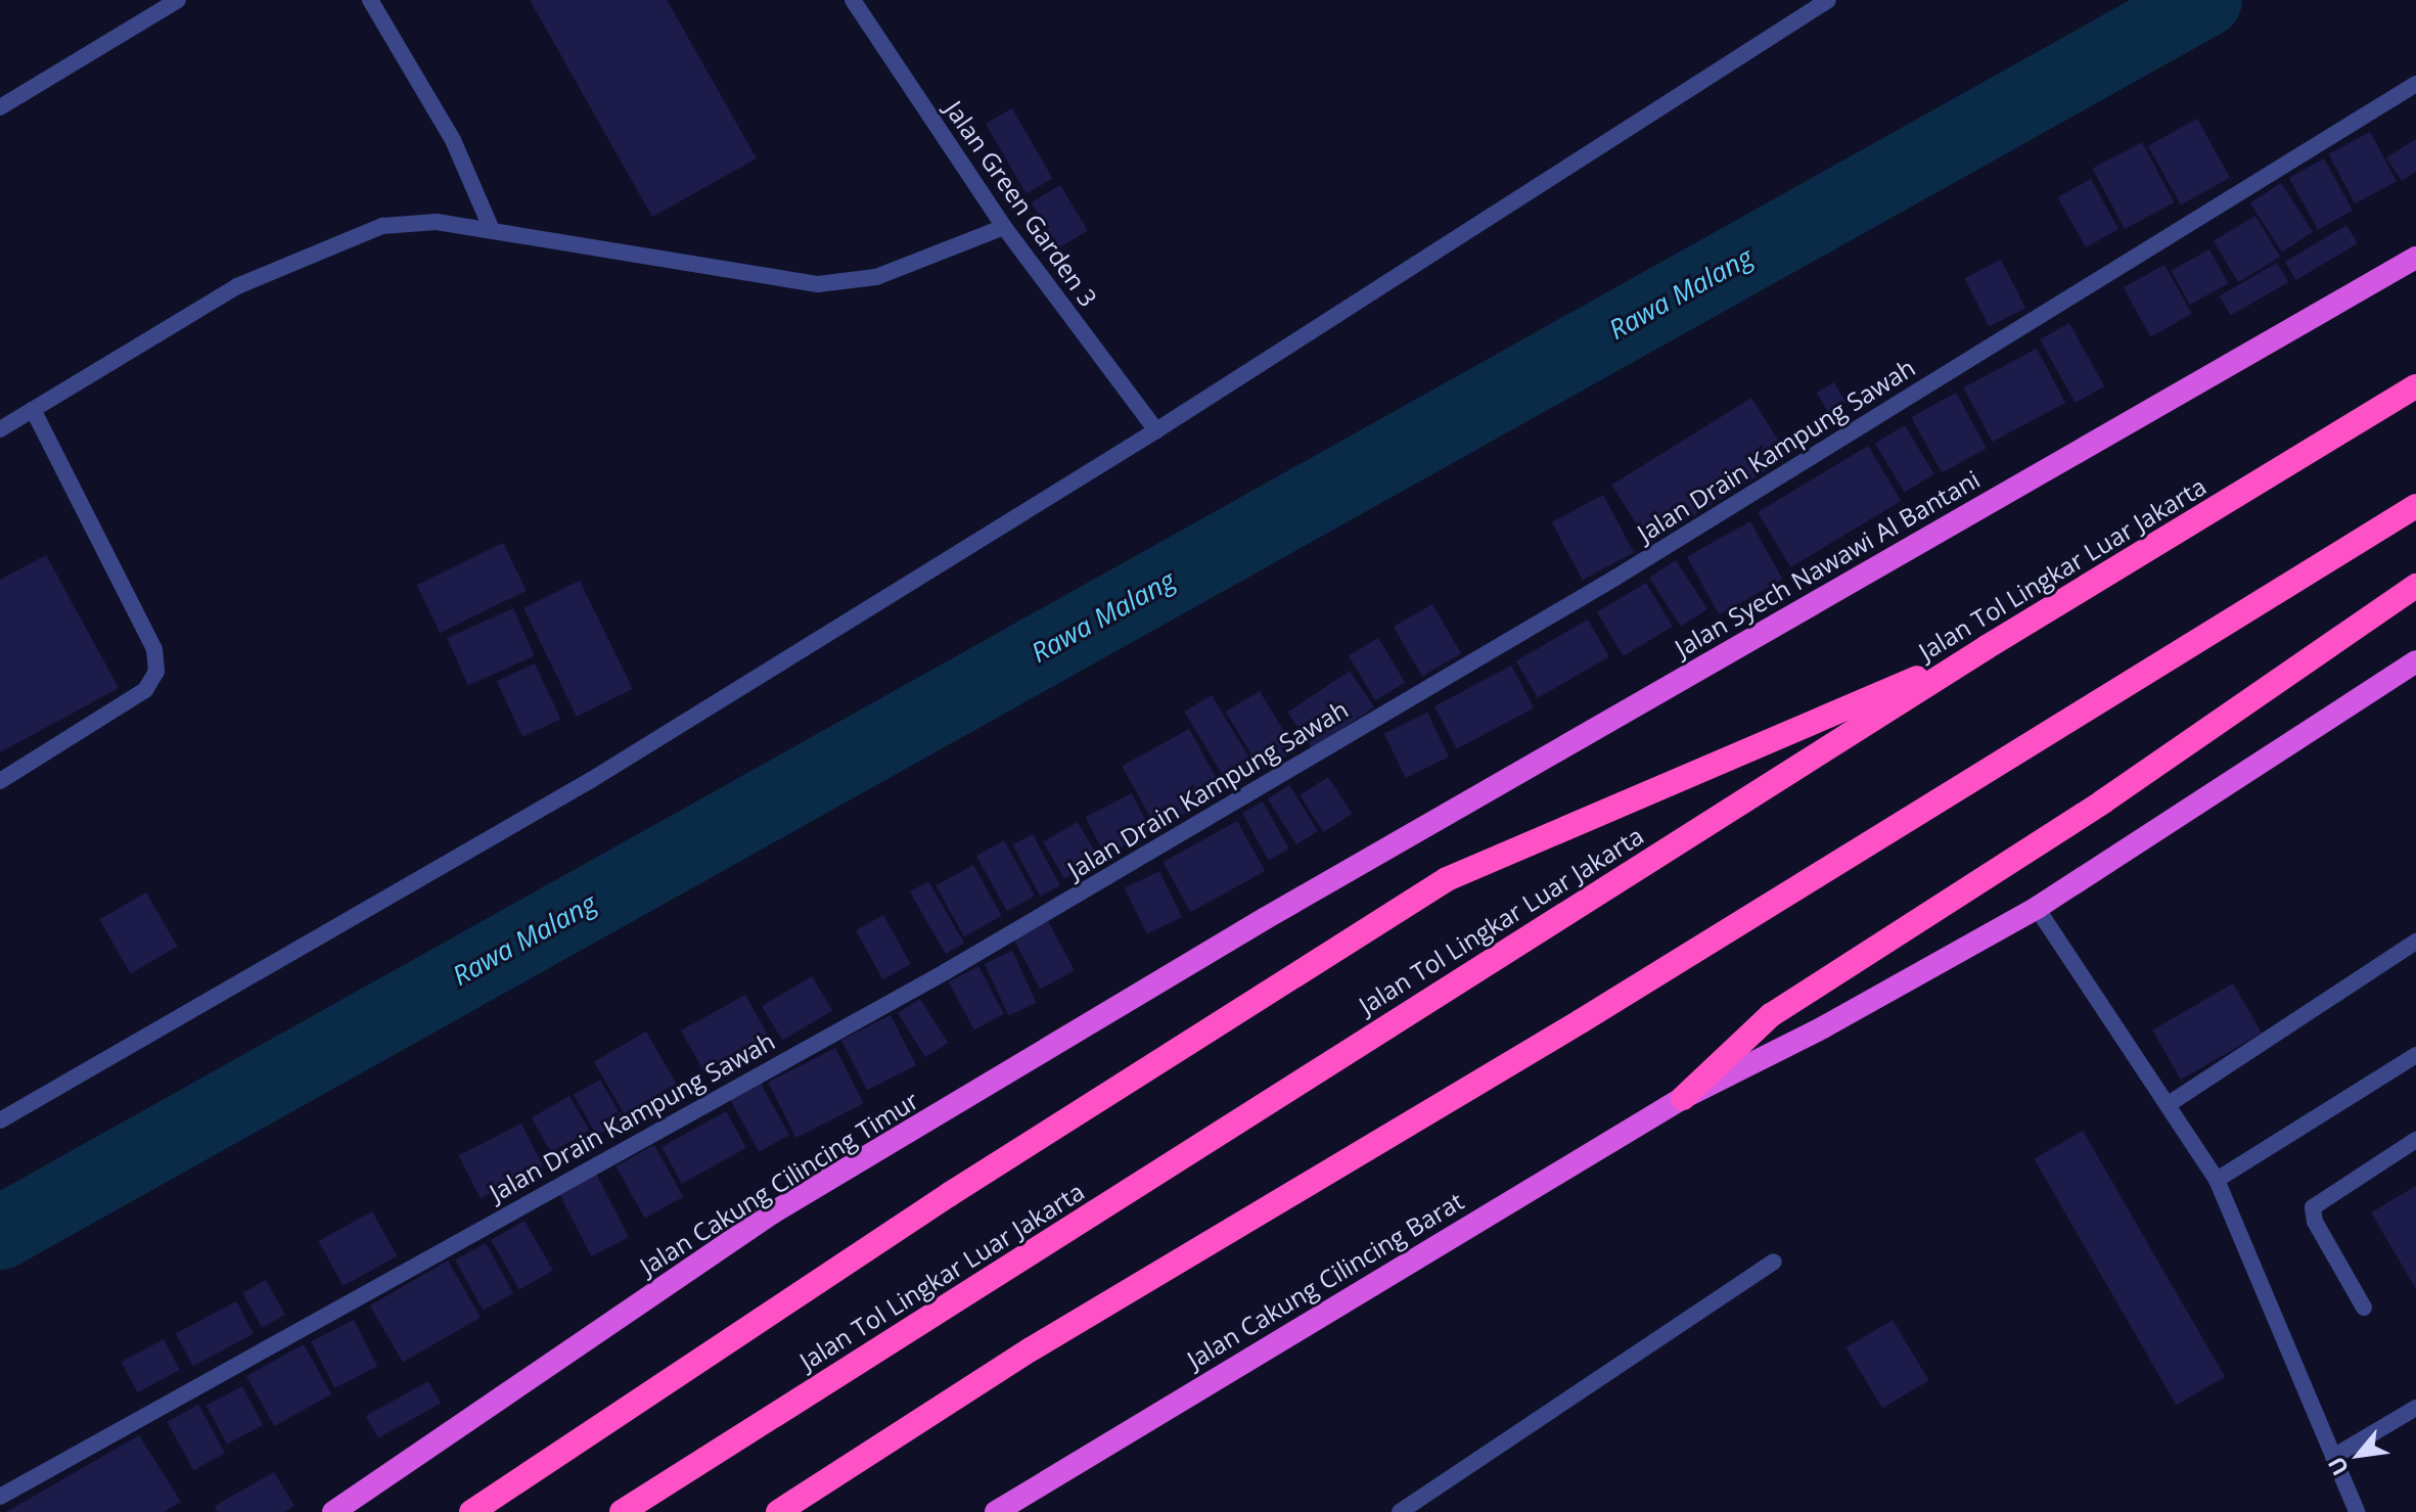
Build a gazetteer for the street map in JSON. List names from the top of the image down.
{
  "streets": {
    "highway": [
      "Jalan Syech Nawawi Al Bantani",
      "Jalan Tol Lingkar Luar Jakarta",
      "Jalan Cakung Cilincing Timur",
      "Jalan Cakung Cilincing Barat"
    ],
    "street": ["Jalan Green Garden 3", "Jalan Drain Kampung Sawah"]
  },
  "crossings": [
    ["Jalan Syech Nawawi Al Bantani", "Jalan Cakung Cilincing Timur"]
  ],
  "water": ["Rawa Malang"],
  "north": "bottom left"
}
